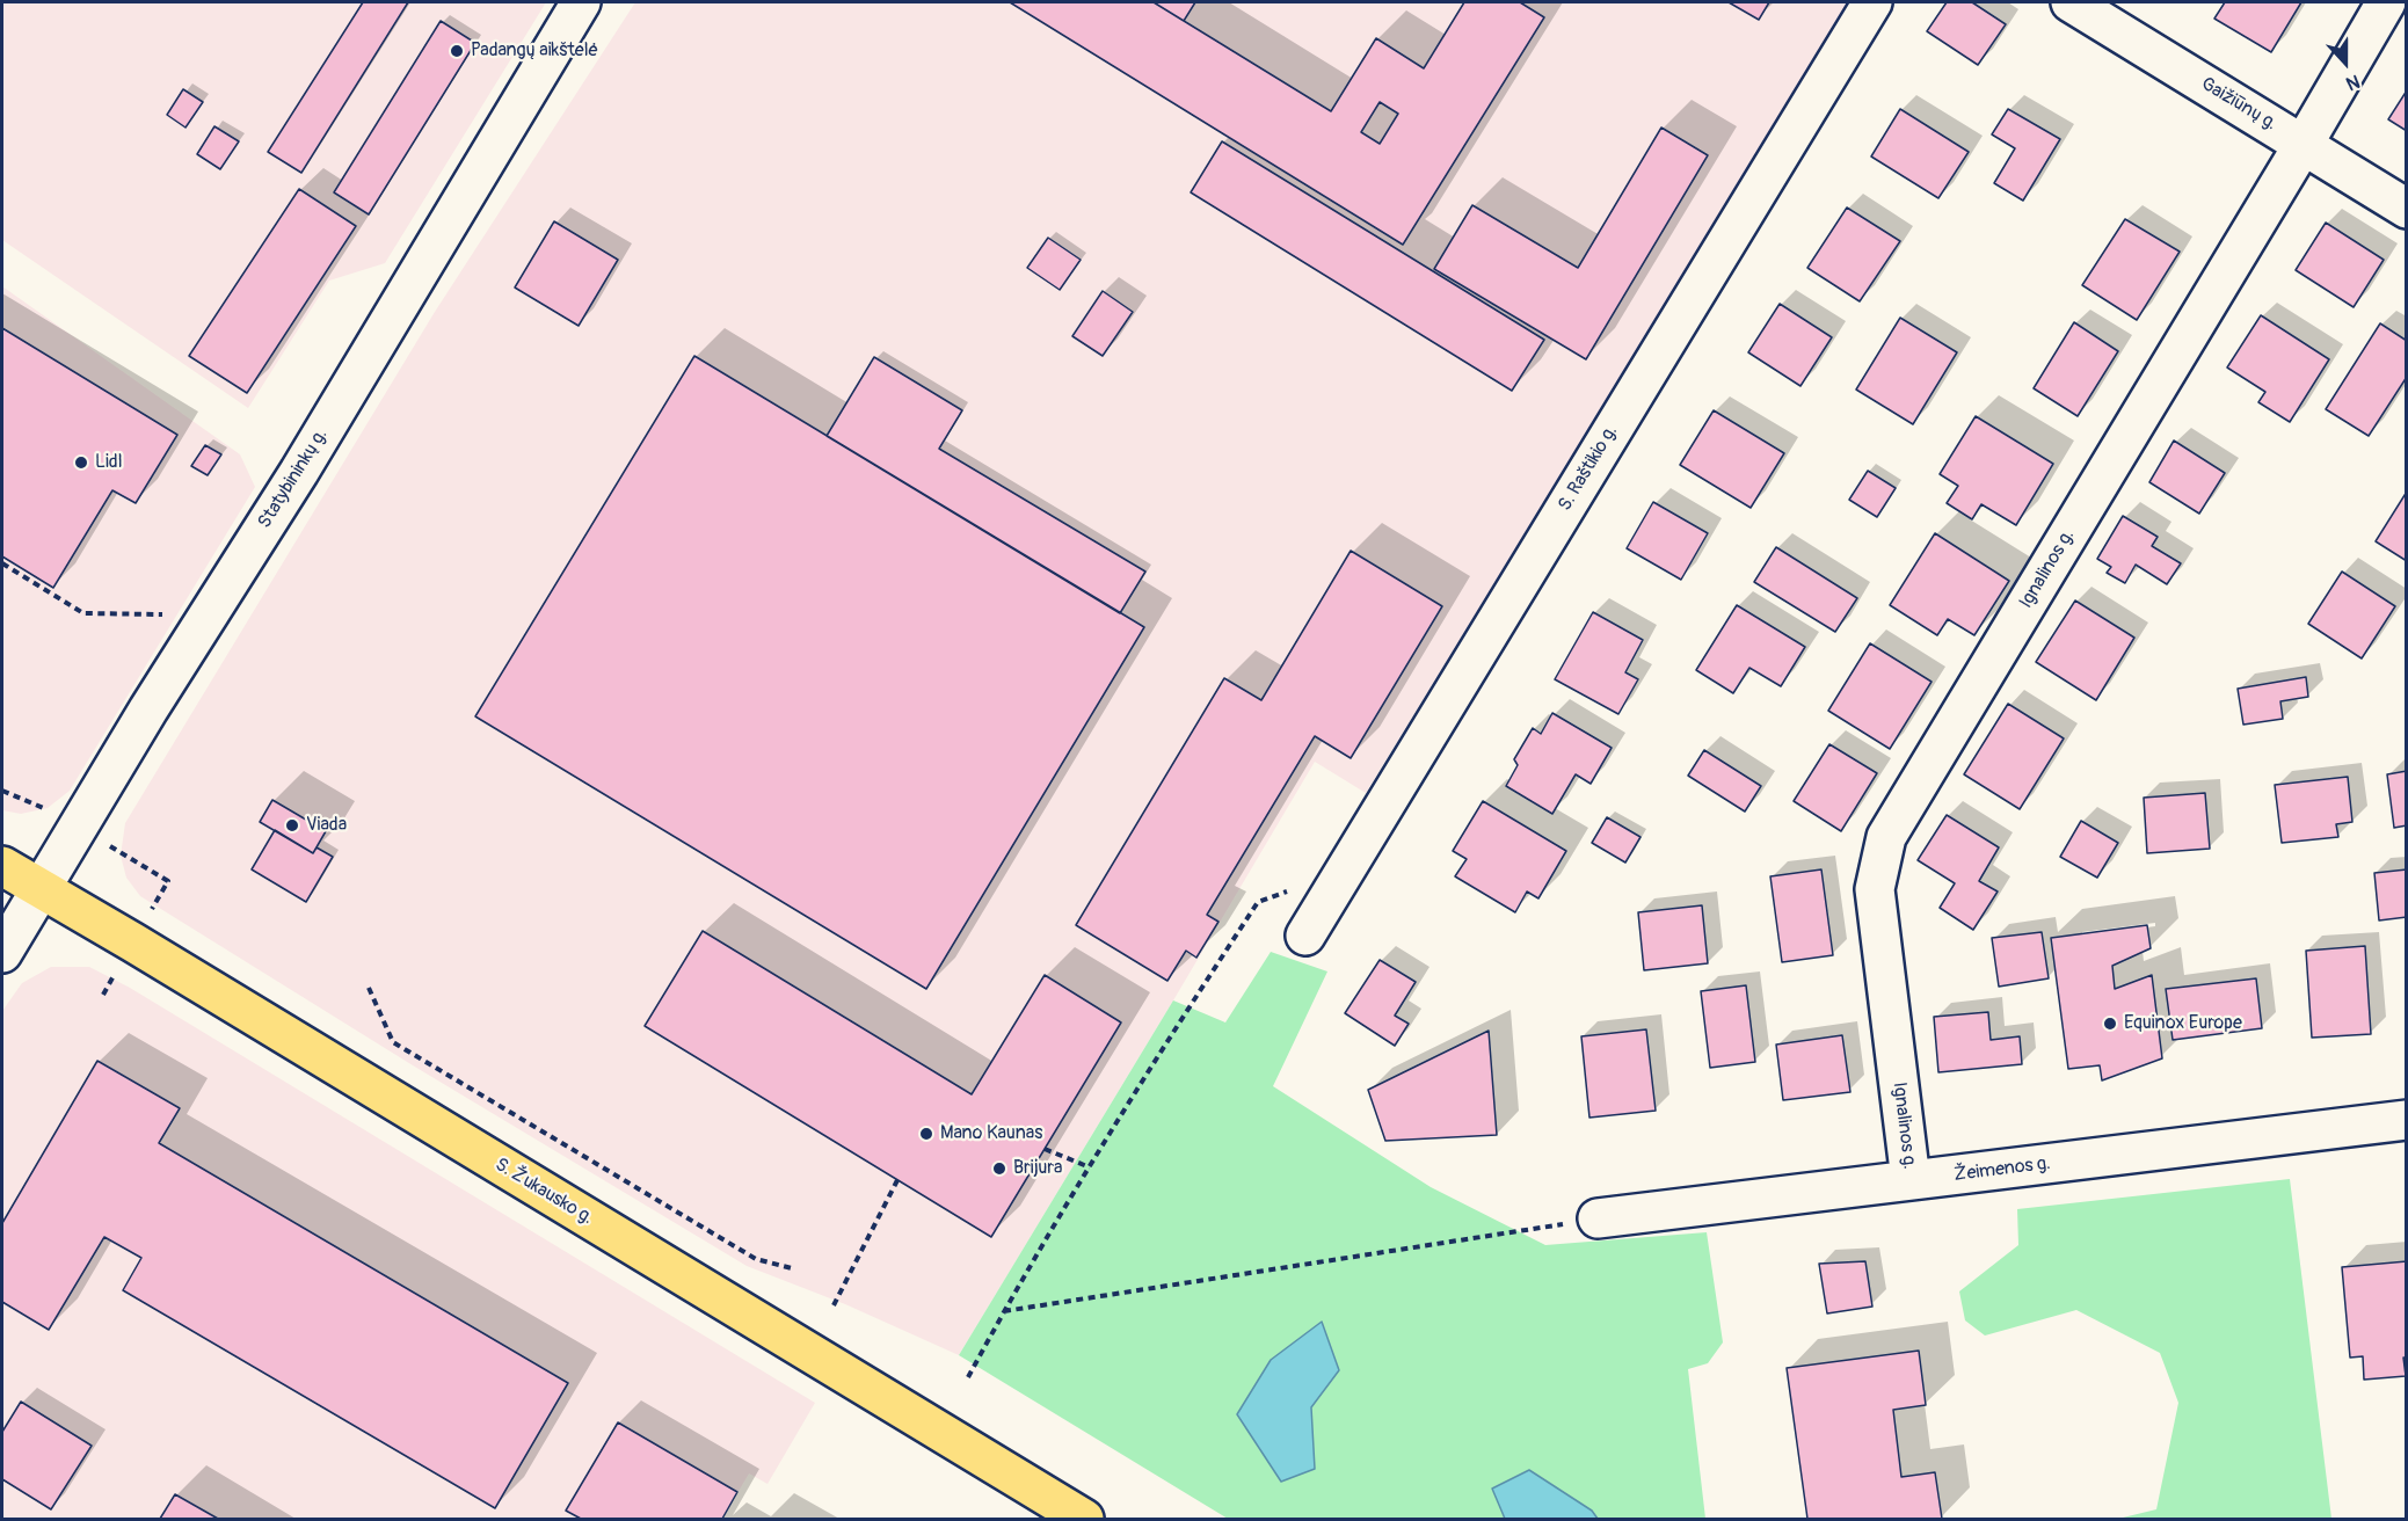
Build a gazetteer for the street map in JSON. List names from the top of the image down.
{
  "streets": {
    "main road": ["S. Žukausko g."],
    "street": [
      "Gaižiūnų g.",
      "S. Raštikio g.",
      "Statybininkų g.",
      "Ignalinos g.",
      "Žeimenos g."
    ]
  },
  "crossings": [
    ["Gaižiūnų g.", "Ignalinos g."],
    ["Statybininkų g.", "S. Žukausko g."],
    ["Ignalinos g.", "Žeimenos g."]
  ],
  "places": [
    "Padangų aikštelė",
    "Lidl",
    "Viada",
    "Equinox Europe",
    "Mano Kaunas",
    "Brijura"
  ],
  "north": "bottom"
}
